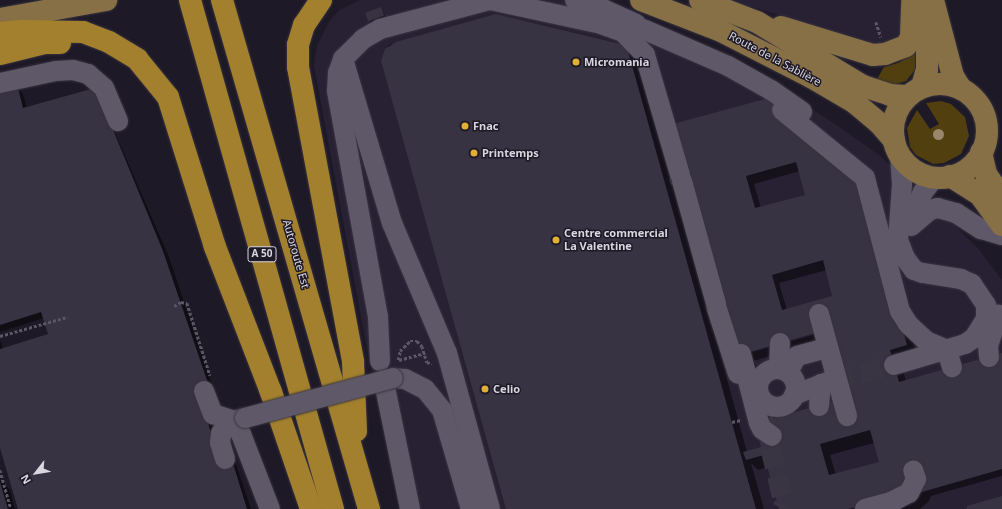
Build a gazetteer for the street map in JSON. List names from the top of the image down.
{
  "streets": {
    "highway": ["A 50", "Autoroute Est"],
    "main road": ["Route de la Sablière"]
  },
  "places": [
    "Micromania",
    "Fnac",
    "Printemps",
    "Centre commercial La Valentine",
    "Celio"
  ],
  "north": "bottom left"
}
